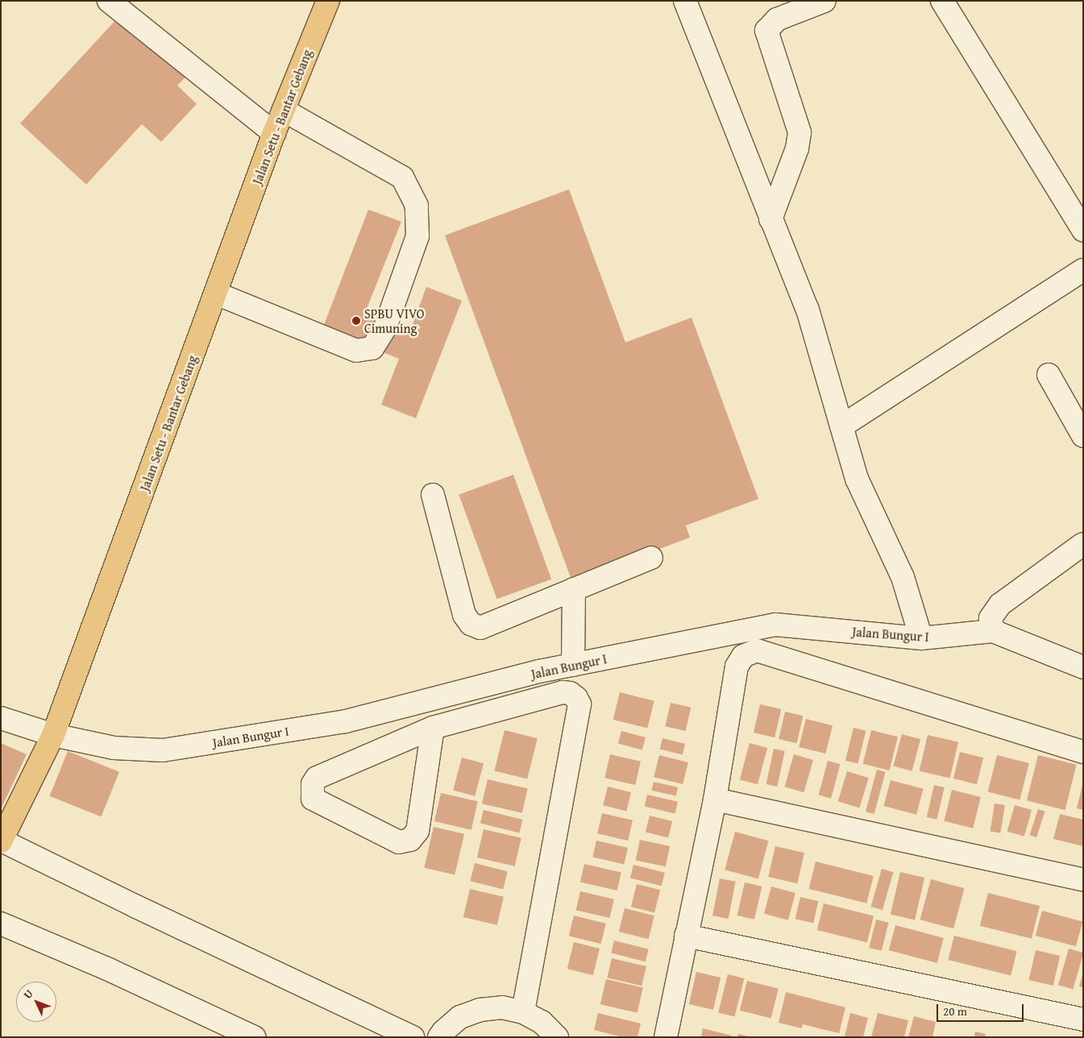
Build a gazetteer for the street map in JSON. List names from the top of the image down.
{
  "streets": {
    "main road": ["Jalan Setu - Bantar Gebang"],
    "street": ["Jalan Bungur I"]
  },
  "crossings": [
    ["Jalan Setu - Bantar Gebang", "Jalan Bungur I"]
  ],
  "places": ["SPBU VIVO Cimuning"],
  "scale_bar": "20 m",
  "north": "top left"
}
